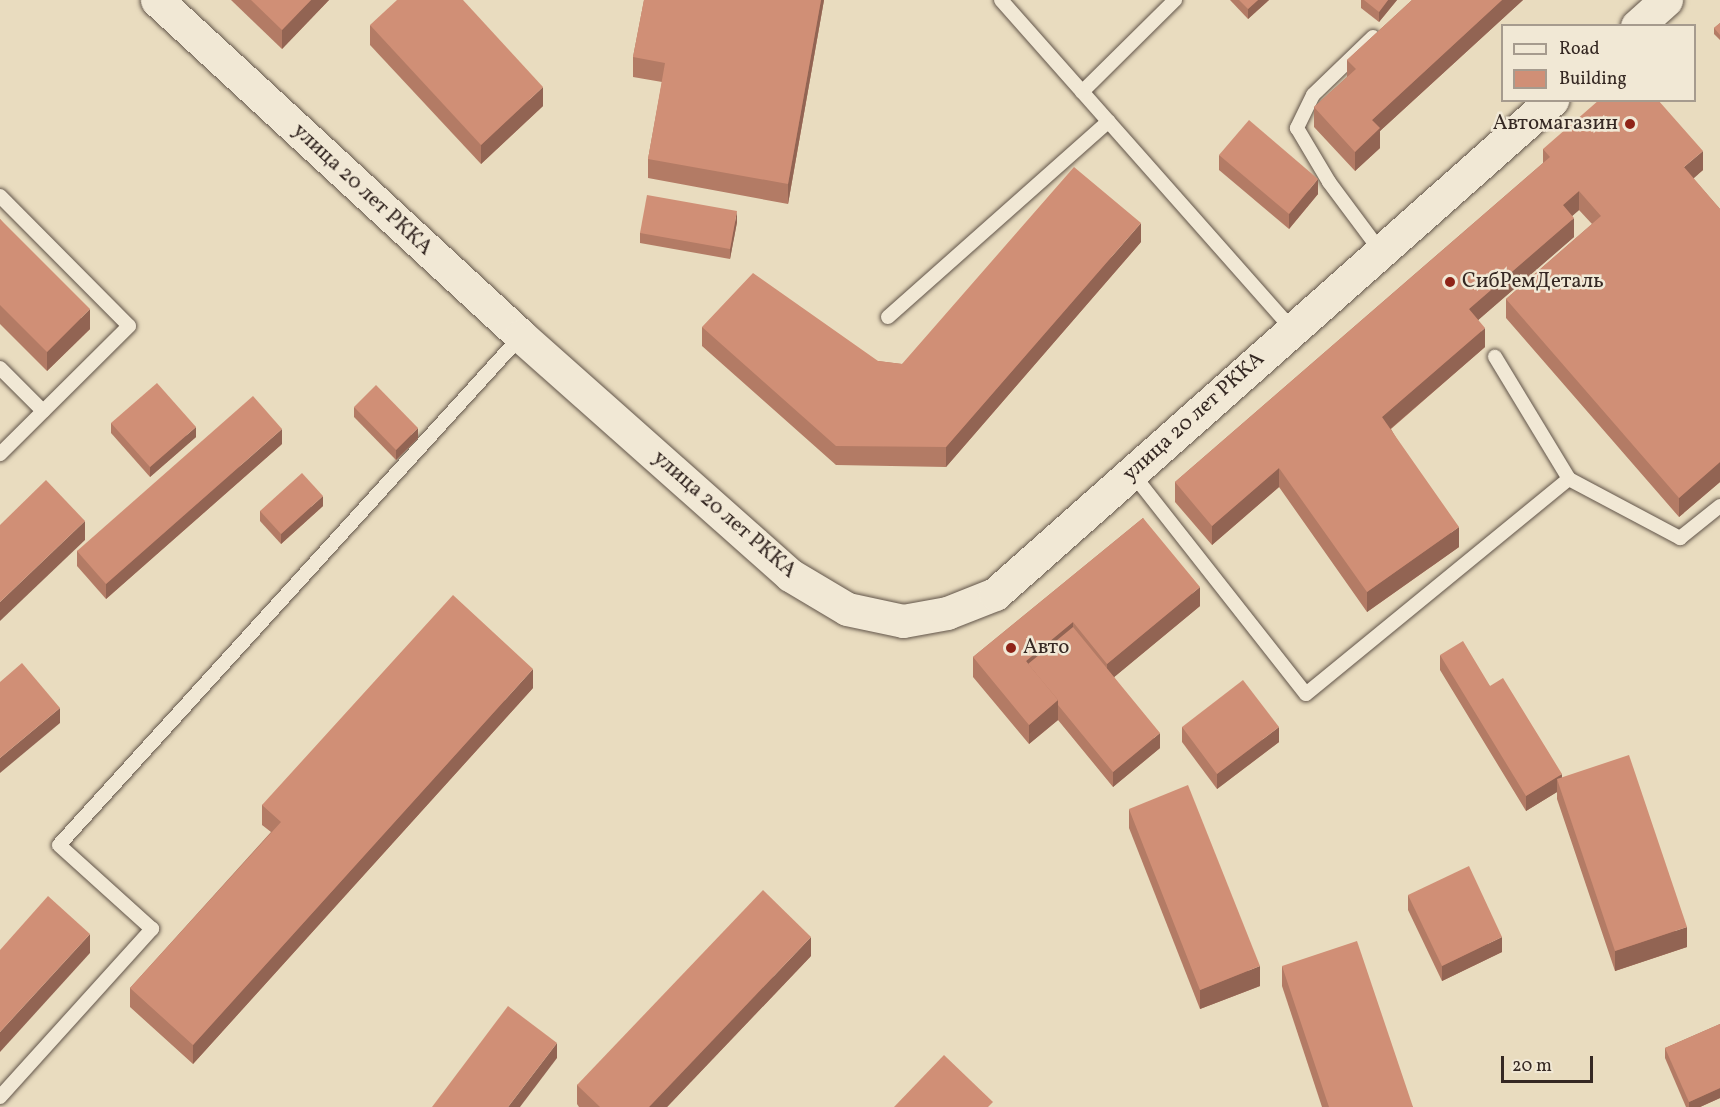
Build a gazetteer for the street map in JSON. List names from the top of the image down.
{
  "streets": {
    "main road": ["улица 20 лет РККА"]
  },
  "places": ["Автомагазин", "СибРемДеталь", "Авто"],
  "legend": ["Road", "Building"],
  "scale_bar": "20 m"
}
